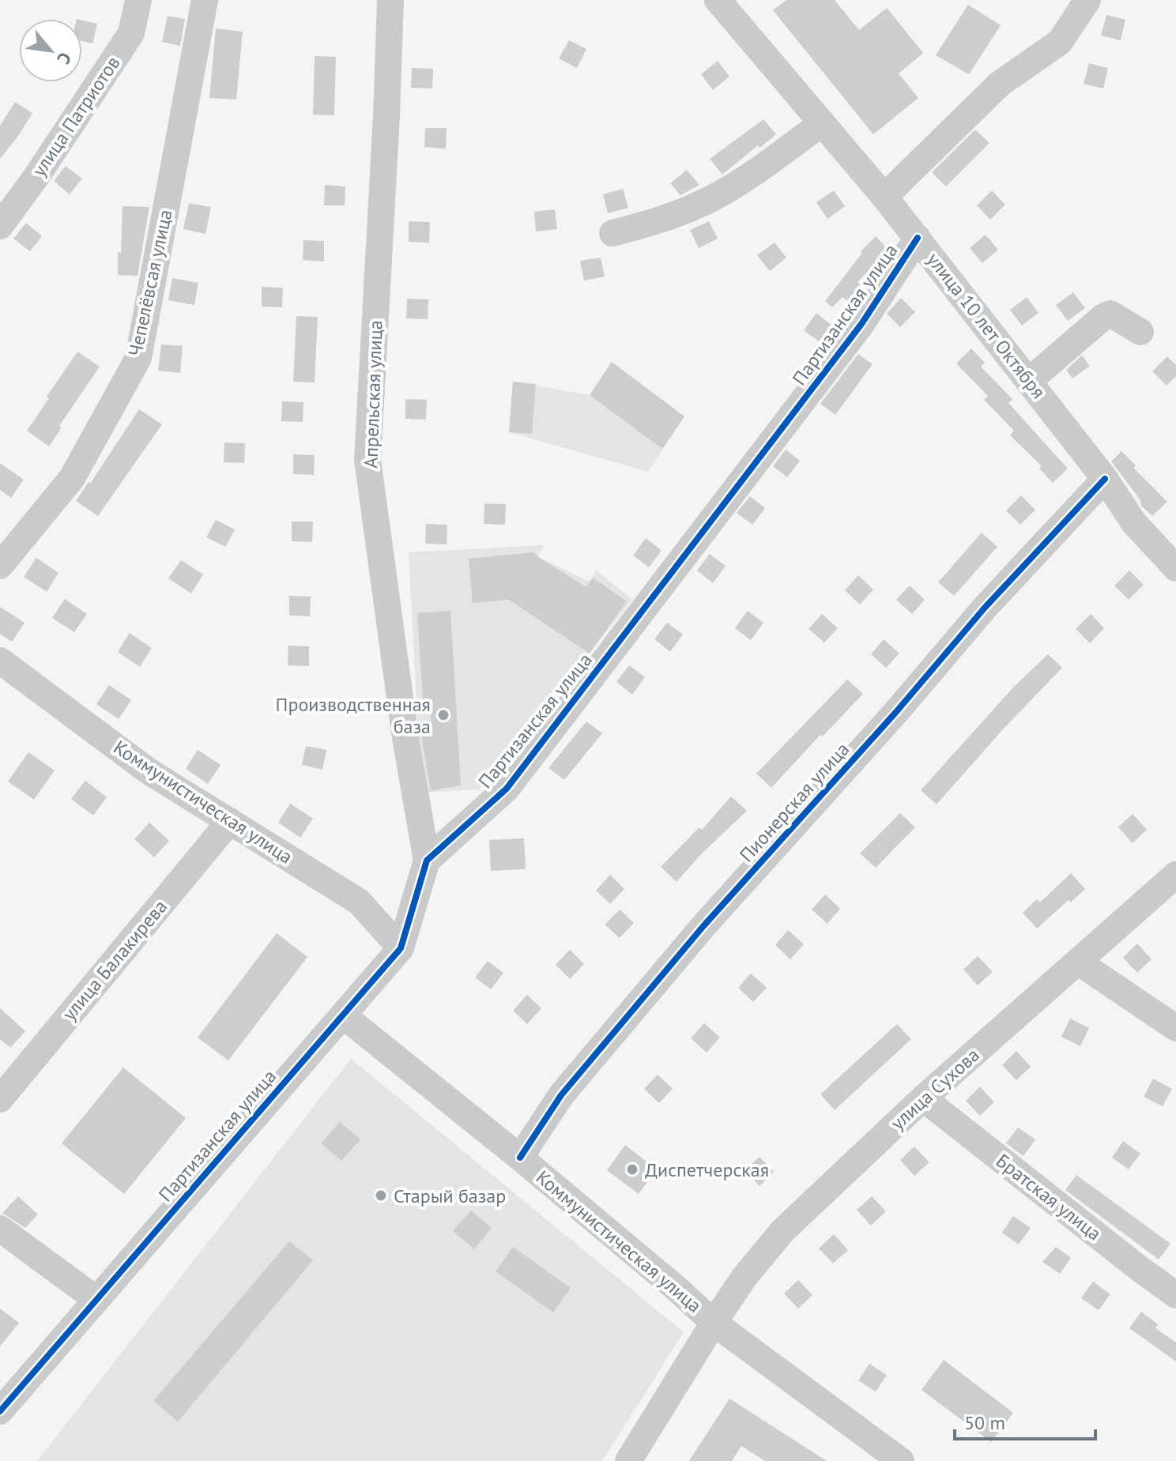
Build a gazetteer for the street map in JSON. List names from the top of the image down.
{
  "streets": {
    "street": [
      "улица Патриотов",
      "Чепелёвсая улица",
      "Партизанская улица",
      "улица 10 лет Октября",
      "Апрельская улица",
      "Коммунистическая улица",
      "Пионерская улица",
      "улица Балакирева",
      "улица Сухова",
      "Братская улица"
    ]
  },
  "crossings": [
    ["Партизанская улица", "улица 10 лет Октября"],
    ["Партизанская улица", "Апрельская улица"],
    ["Партизанская улица", "Коммунистическая улица"],
    ["улица 10 лет Октября", "Пионерская улица"],
    ["Коммунистическая улица", "Пионерская улица"],
    ["Коммунистическая улица", "улица Балакирева"],
    ["Коммунистическая улица", "улица Сухова"],
    ["улица Сухова", "Братская улица"]
  ],
  "places": ["Производственная база", "Диспетчерская", "Старый базар"],
  "scale_bar": "50 m",
  "north": "bottom right"
}
